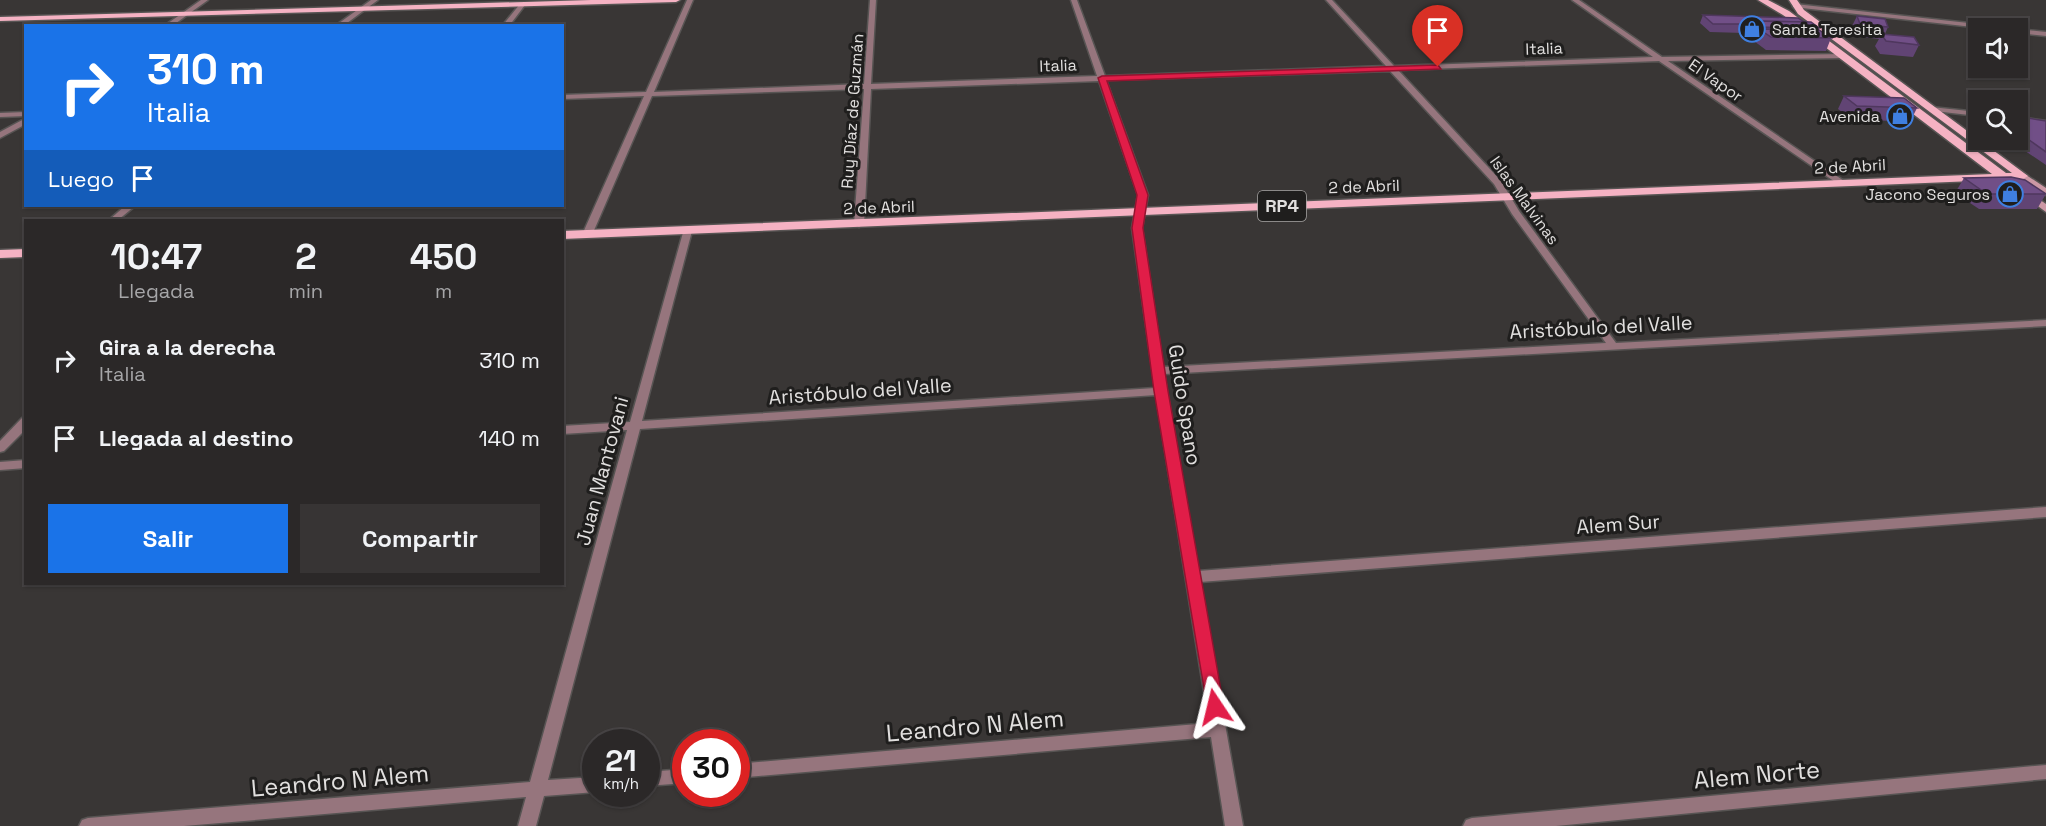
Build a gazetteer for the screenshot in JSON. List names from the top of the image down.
{
  "streets": {
    "main road": ["2 de Abril", "RP4"],
    "street": [
      "Italia",
      "El Vapor",
      "Ruy Díaz de Guzmán",
      "Islas Malvinas",
      "Aristóbulo del Valle",
      "Guido Spano",
      "Juan Mantovani",
      "Alem Sur",
      "Leandro N Alem",
      "Alem Norte"
    ]
  },
  "crossings": [
    ["Italia", "El Vapor"],
    ["Italia", "Ruy Díaz de Guzmán"],
    ["Italia", "Islas Malvinas"],
    ["Italia", "Guido Spano"],
    ["El Vapor", "2 de Abril"],
    ["Ruy Díaz de Guzmán", "2 de Abril"],
    ["2 de Abril", "Islas Malvinas"],
    ["2 de Abril", "Guido Spano"],
    ["2 de Abril", "Juan Mantovani"],
    ["Islas Malvinas", "Aristóbulo del Valle"],
    ["Aristóbulo del Valle", "Guido Spano"],
    ["Aristóbulo del Valle", "Juan Mantovani"],
    ["Guido Spano", "Alem Sur"],
    ["Guido Spano", "Leandro N Alem"],
    ["Juan Mantovani", "Leandro N Alem"]
  ],
  "places": {
    "shop": ["Santa Teresita", "Avenida", "Jacono Seguros"]
  },
  "page": {
    "turn": ["310 m", "Italia"],
    "then": "Luego",
    "eta": [
      "10:47",
      "Llegada",
      "2",
      "min",
      "450",
      "m"
    ],
    "list": [
      {
        "name": "Gira a la derecha",
        "note": "Italia",
        "value": "310 m"
      },
      {
        "name": "Llegada al destino",
        "value": "140 m"
      }
    ],
    "buttons": ["Salir", "Compartir"],
    "speed": "21 km/h",
    "limit": "30"
  }
}
